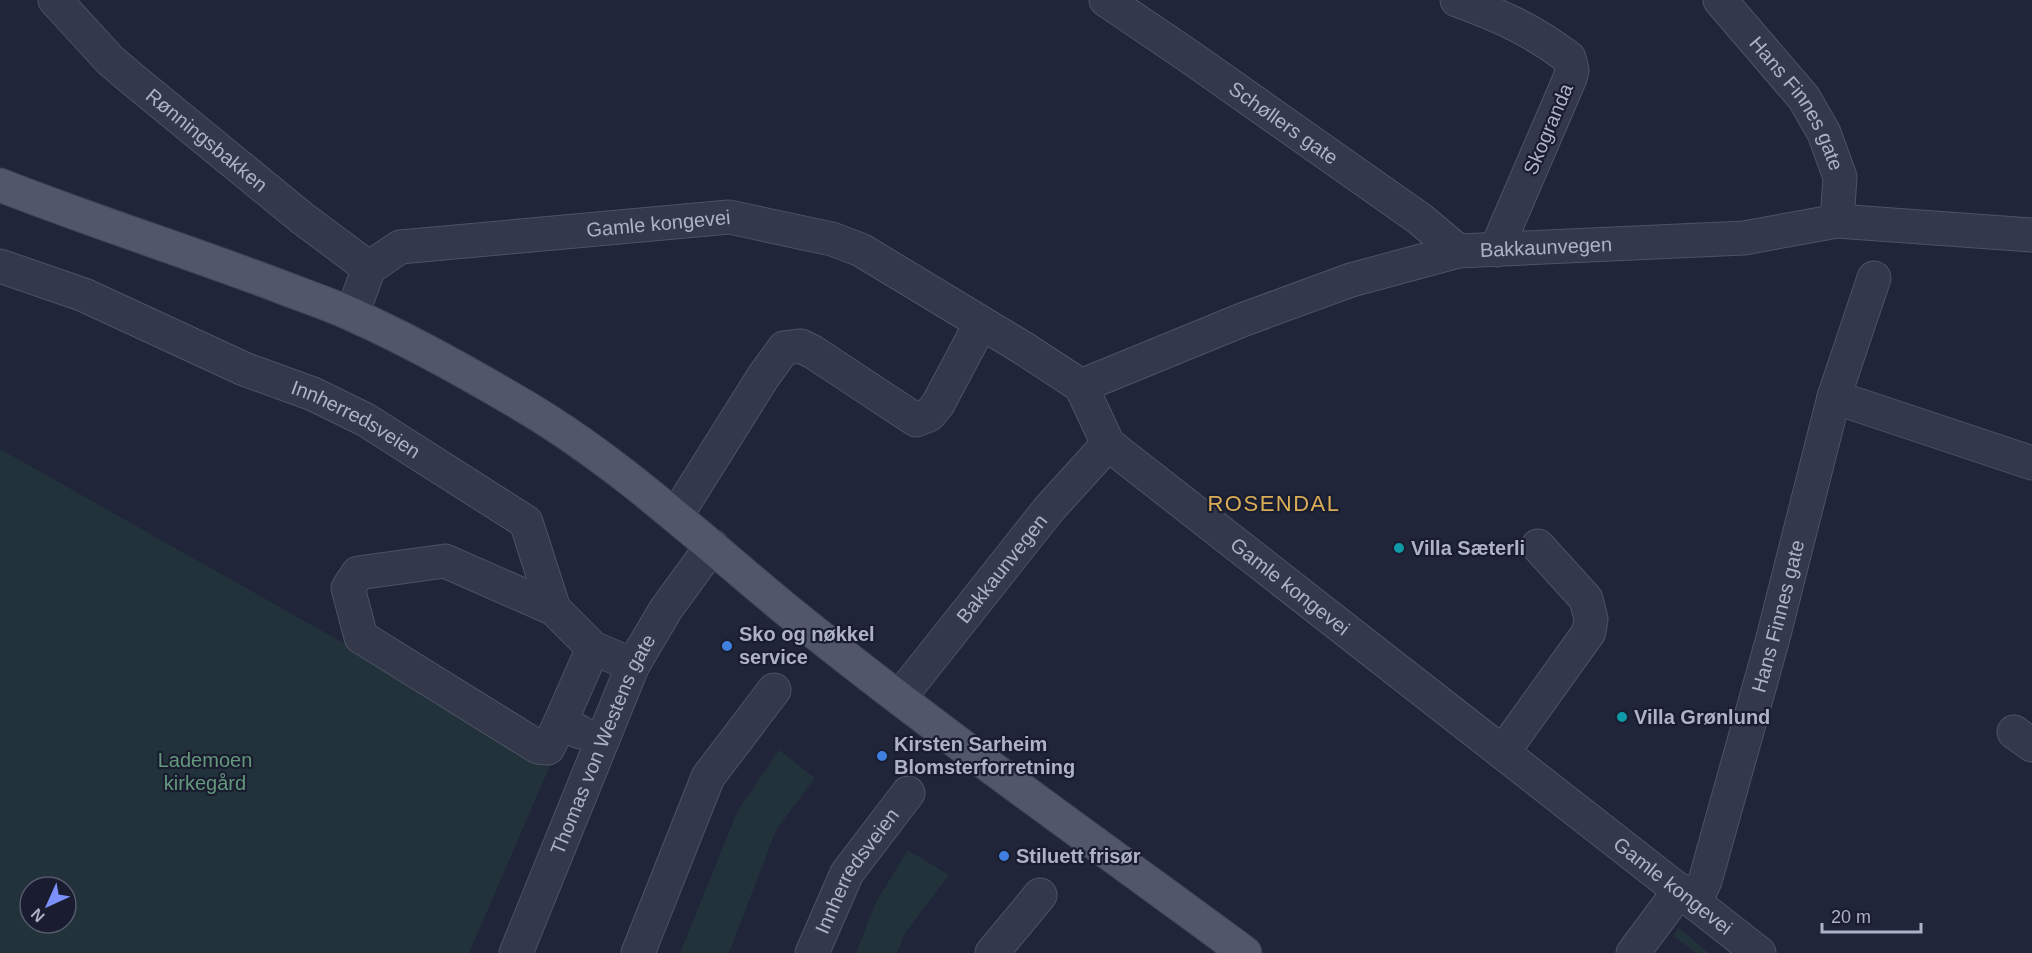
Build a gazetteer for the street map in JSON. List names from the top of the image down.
{
  "streets": {
    "street": [
      "Hans Finnes gate",
      "Schøllers gate",
      "Skogranda",
      "Rønningsbakken",
      "Gamle kongevei",
      "Bakkaunvegen",
      "Innherredsveien",
      "Thomas von Westens gate"
    ]
  },
  "crossings": [
    ["Hans Finnes gate", "Gamle kongevei"],
    ["Hans Finnes gate", "Bakkaunvegen"],
    ["Schøllers gate", "Bakkaunvegen"],
    ["Skogranda", "Bakkaunvegen"],
    ["Rønningsbakken", "Gamle kongevei"],
    ["Gamle kongevei", "Bakkaunvegen"],
    ["Innherredsveien", "Thomas von Westens gate"]
  ],
  "districts": ["ROSENDAL"],
  "parks": ["Lademoen kirkegård"],
  "places": [
    "Villa Sæterli",
    "Sko og nøkkel service",
    "Villa Grønlund",
    "Kirsten Sarheim Blomsterforretning",
    "Stiluett frisør"
  ],
  "scale_bar": "20 m",
  "north": "bottom left"
}
